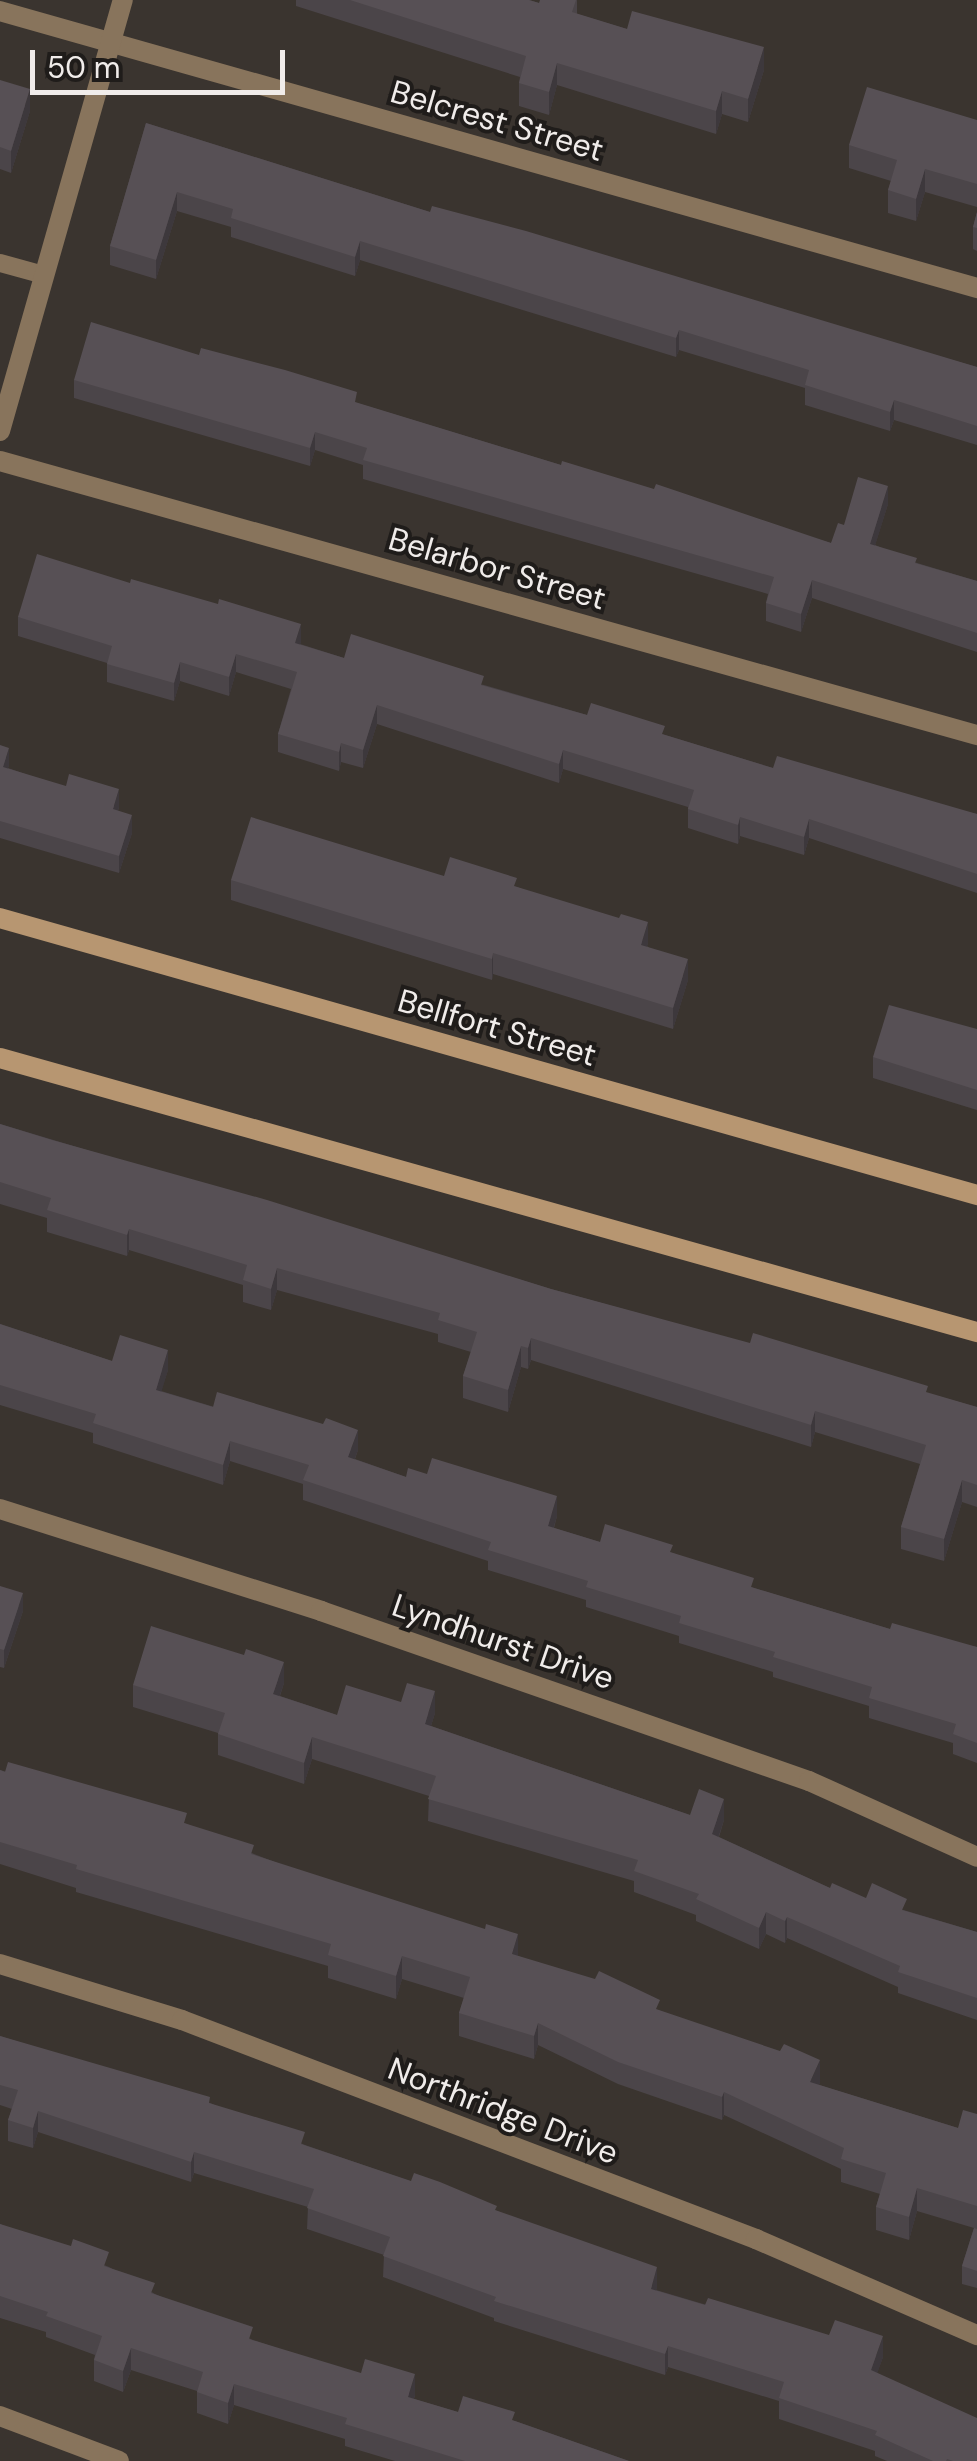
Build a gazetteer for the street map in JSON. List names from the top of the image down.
{
  "streets": {
    "main road": ["Bellfort Street"],
    "street": [
      "Belcrest Street",
      "Belarbor Street",
      "Lyndhurst Drive",
      "Northridge Drive"
    ]
  },
  "scale_bar": "50 m"
}
